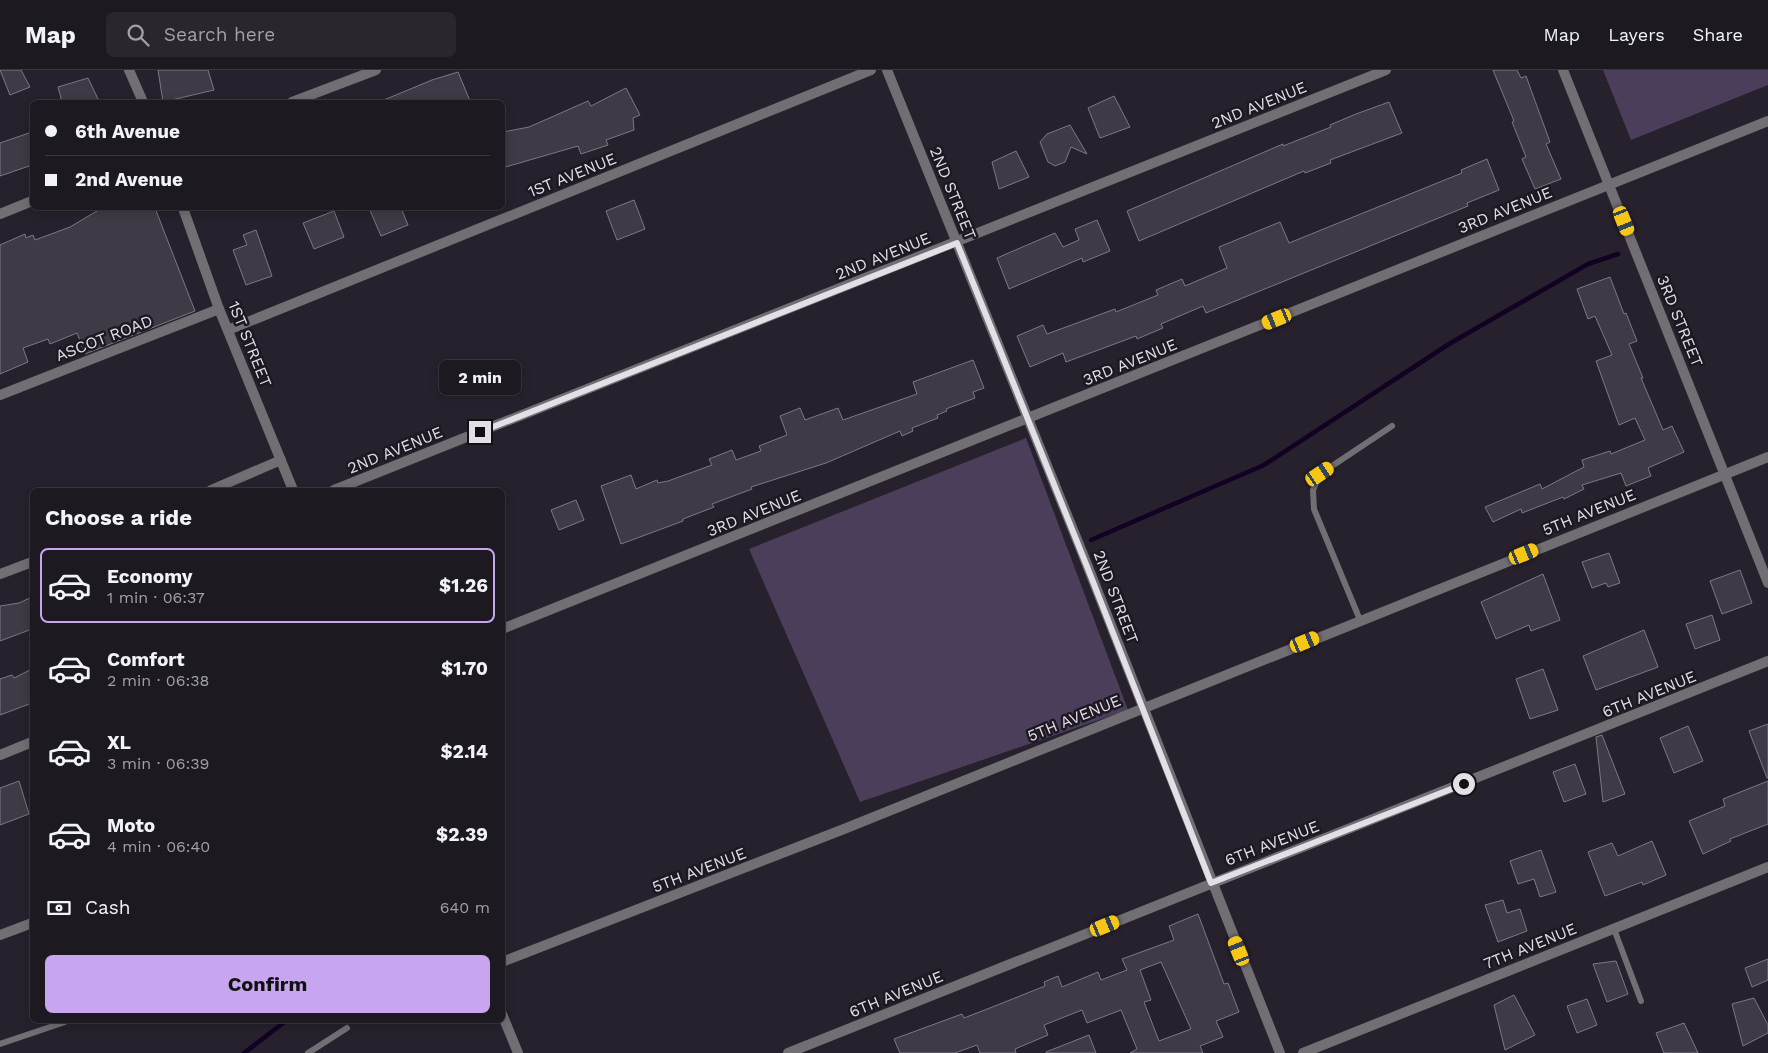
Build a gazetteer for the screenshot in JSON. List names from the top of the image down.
{
  "streets": {
    "street": [
      "2ND AVENUE",
      "1ST AVENUE",
      "2ND STREET",
      "3RD AVENUE",
      "3RD STREET",
      "ASCOT ROAD",
      "1ST STREET",
      "5TH AVENUE",
      "6TH AVENUE",
      "7TH AVENUE"
    ]
  },
  "crossings": [
    ["2ND AVENUE", "2ND STREET"],
    ["1ST AVENUE", "1ST STREET"],
    ["2ND STREET", "3RD AVENUE"],
    ["2ND STREET", "5TH AVENUE"],
    ["2ND STREET", "6TH AVENUE"],
    ["3RD AVENUE", "3RD STREET"],
    ["3RD STREET", "5TH AVENUE"],
    ["ASCOT ROAD", "1ST STREET"]
  ],
  "page": {
    "header": "Map",
    "search": "Search here",
    "nav": ["Map", "Layers", "Share"],
    "banner": ["6th Avenue", "2nd Avenue"],
    "bubble": "2 min",
    "heading": "Choose a ride",
    "list": [
      {
        "name": "Economy",
        "note": "1 min · 06:37",
        "value": "$1.26"
      },
      {
        "name": "Comfort",
        "note": "2 min · 06:38",
        "value": "$1.70"
      },
      {
        "name": "XL",
        "note": "3 min · 06:39",
        "value": "$2.14"
      },
      {
        "name": "Moto",
        "note": "4 min · 06:40",
        "value": "$2.39"
      }
    ],
    "pay": ["Cash", "640 m"],
    "buttons": "Confirm"
  }
}
